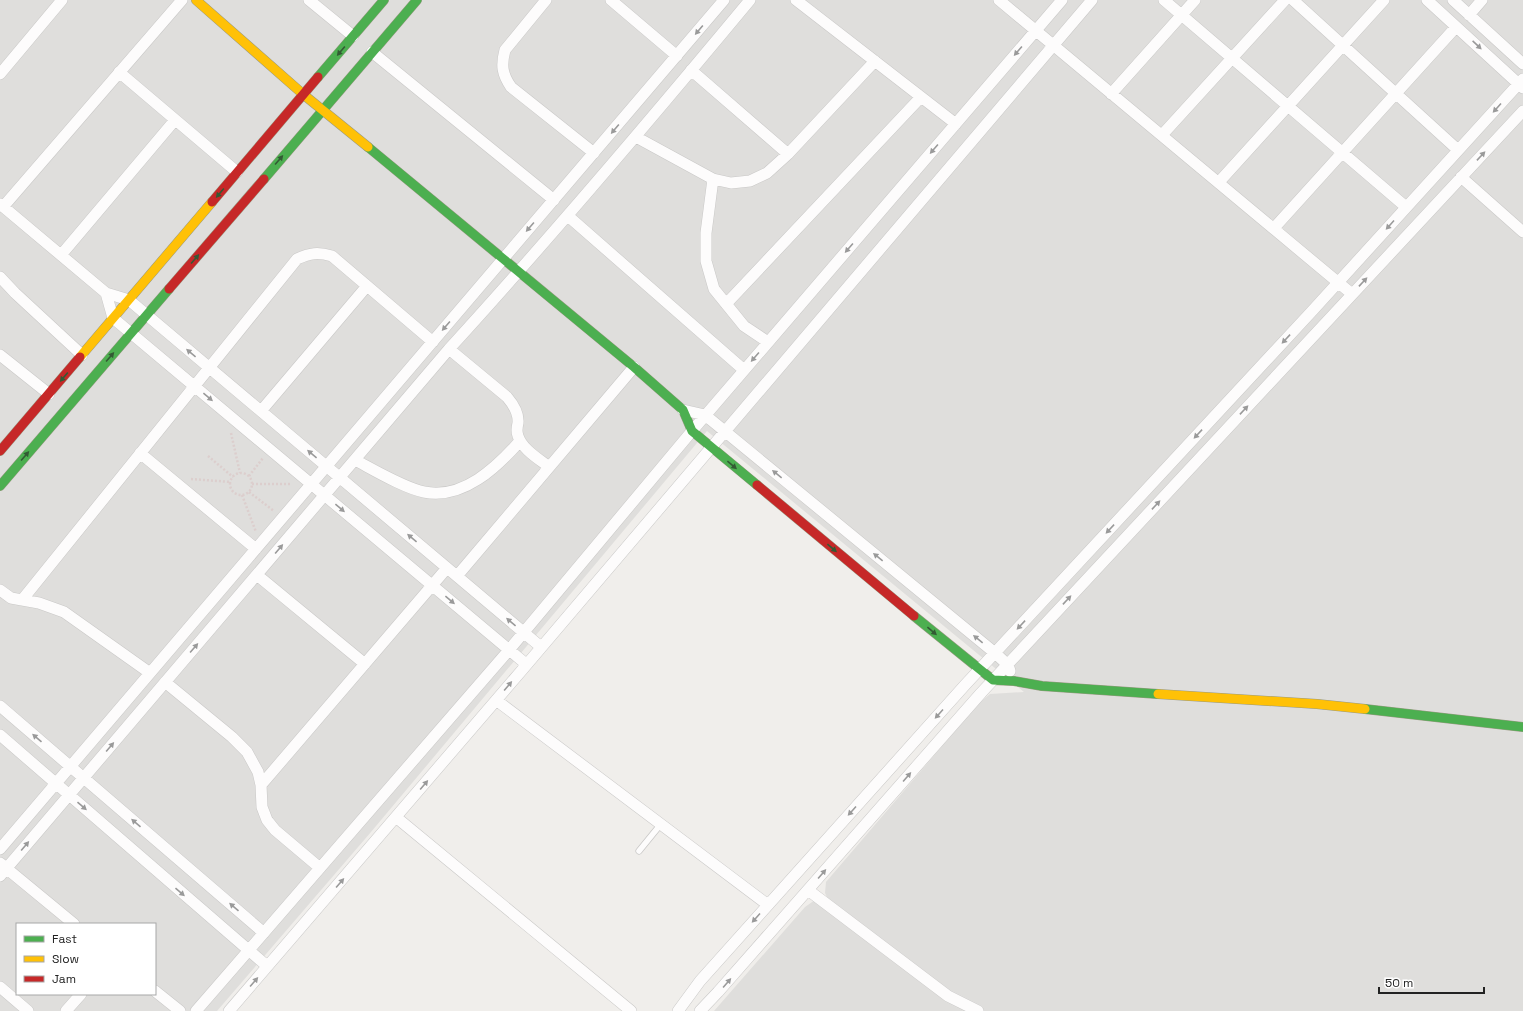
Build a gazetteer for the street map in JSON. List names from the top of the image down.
{
  "legend": ["Fast", "Slow", "Jam"],
  "scale_bar": "50 m"
}
